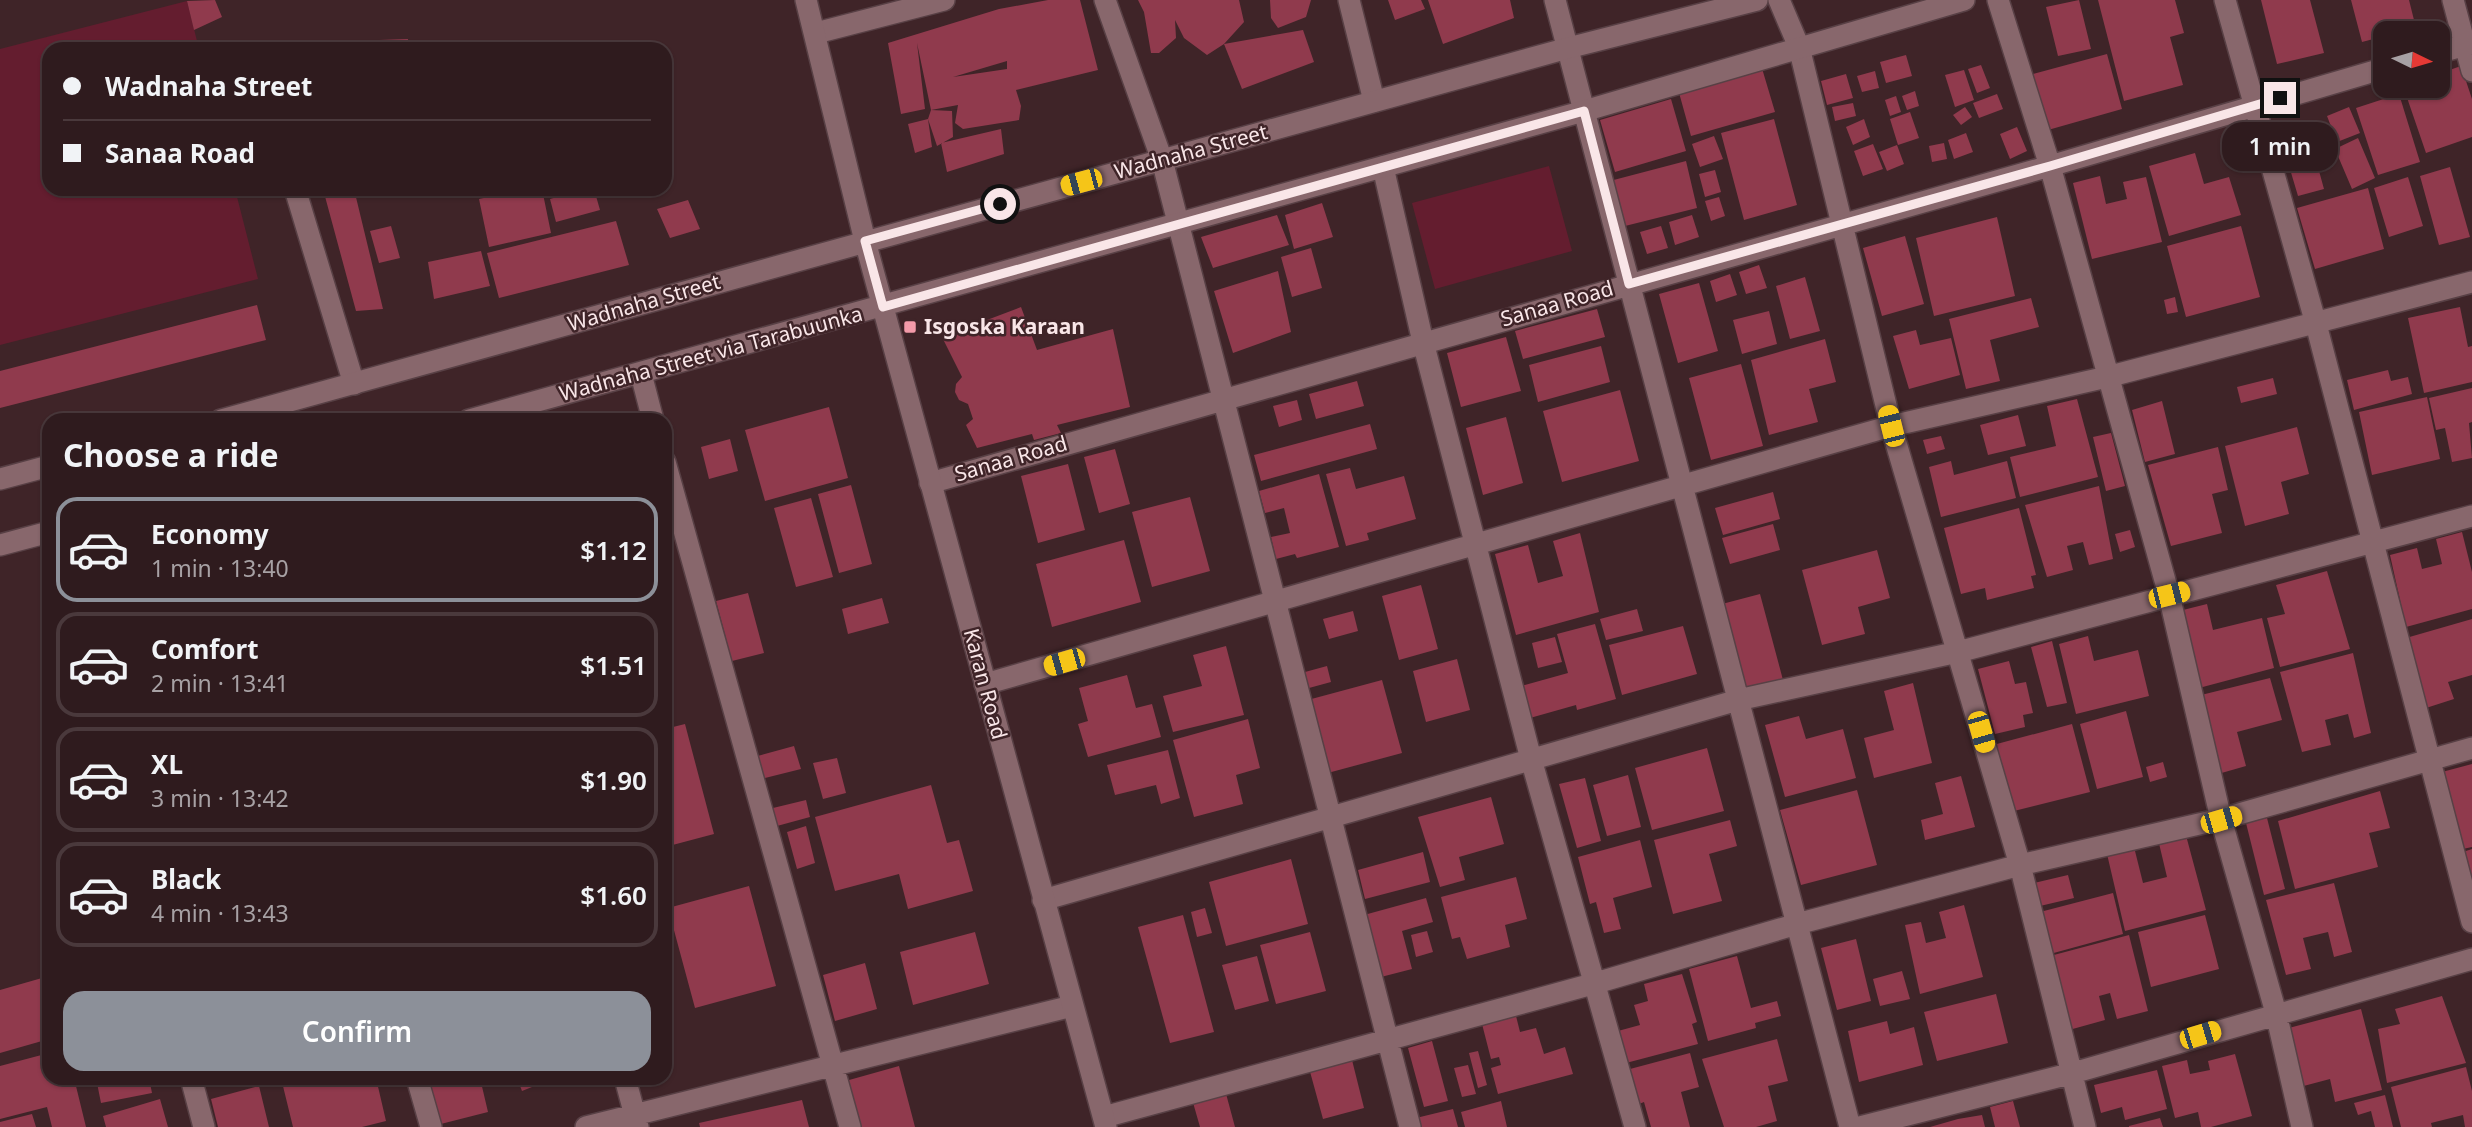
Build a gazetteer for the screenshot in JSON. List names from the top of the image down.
{
  "streets": {
    "street": [
      "Wadnaha Street",
      "Sanaa Road",
      "Wadnaha Street via Tarabuunka",
      "Karan Road"
    ]
  },
  "crossings": [
    ["Wadnaha Street", "Karan Road"],
    ["Sanaa Road", "Karan Road"],
    ["Wadnaha Street via Tarabuunka", "Karan Road"]
  ],
  "places": {
    "transit": ["Isgoska Karaan"]
  },
  "north": "right",
  "page": {
    "banner": ["Wadnaha Street", "Sanaa Road"],
    "bubble": "1 min",
    "heading": "Choose a ride",
    "list": [
      {
        "name": "Economy",
        "note": "1 min · 13:40",
        "value": "$1.12"
      },
      {
        "name": "Comfort",
        "note": "2 min · 13:41",
        "value": "$1.51"
      },
      {
        "name": "XL",
        "note": "3 min · 13:42",
        "value": "$1.90"
      },
      {
        "name": "Black",
        "note": "4 min · 13:43",
        "value": "$1.60"
      }
    ],
    "buttons": "Confirm"
  }
}
